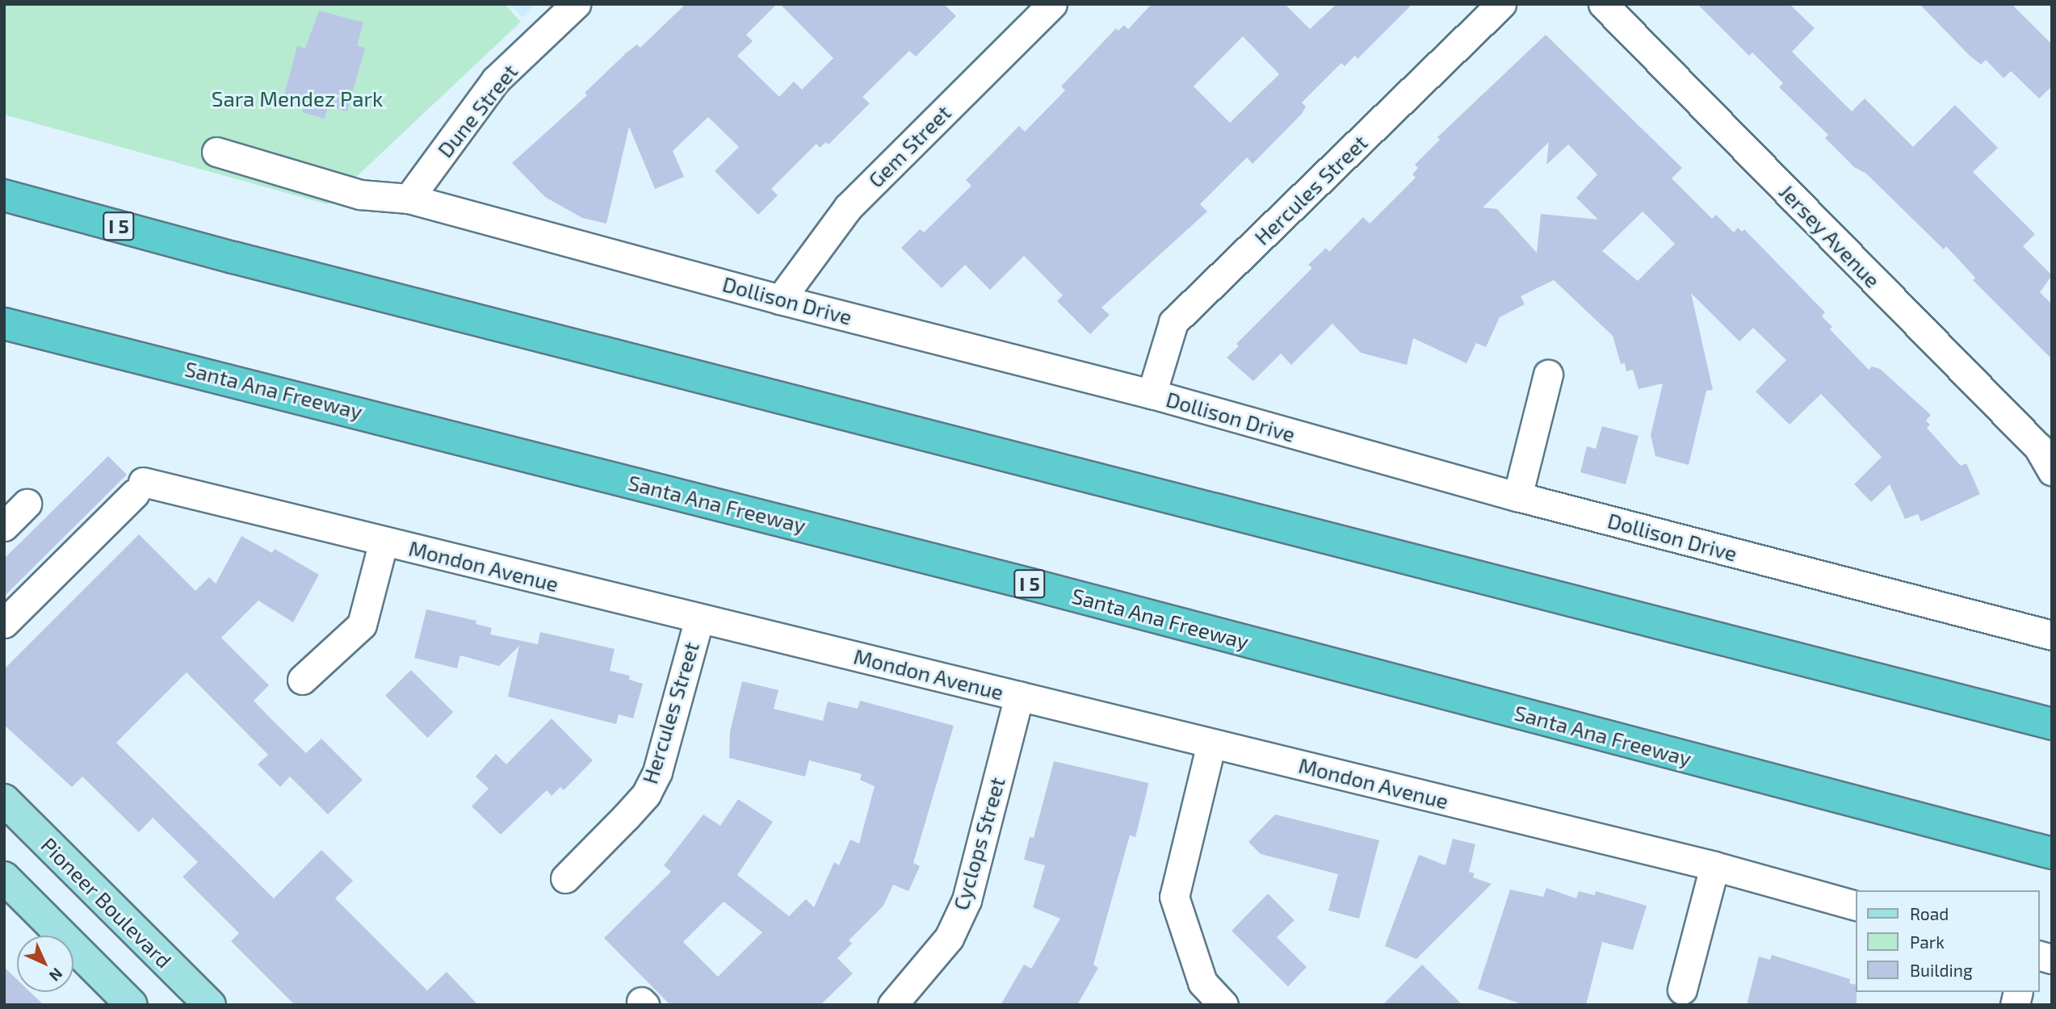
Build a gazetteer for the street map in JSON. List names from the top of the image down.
{
  "streets": {
    "highway": ["I 5", "Santa Ana Freeway"],
    "main road": ["Pioneer Boulevard"],
    "street": [
      "Dune Street",
      "Gem Street",
      "Hercules Street",
      "Jersey Avenue",
      "Dollison Drive",
      "Mondon Avenue",
      "Cyclops Street"
    ]
  },
  "crossings": [
    ["Dune Street", "Dollison Drive"],
    ["Gem Street", "Dollison Drive"],
    ["Hercules Street", "Dollison Drive"],
    ["Hercules Street", "Mondon Avenue"],
    ["Mondon Avenue", "Cyclops Street"]
  ],
  "parks": ["Sara Mendez Park"],
  "legend": ["Road", "Park", "Building"],
  "north": "bottom right"
}
